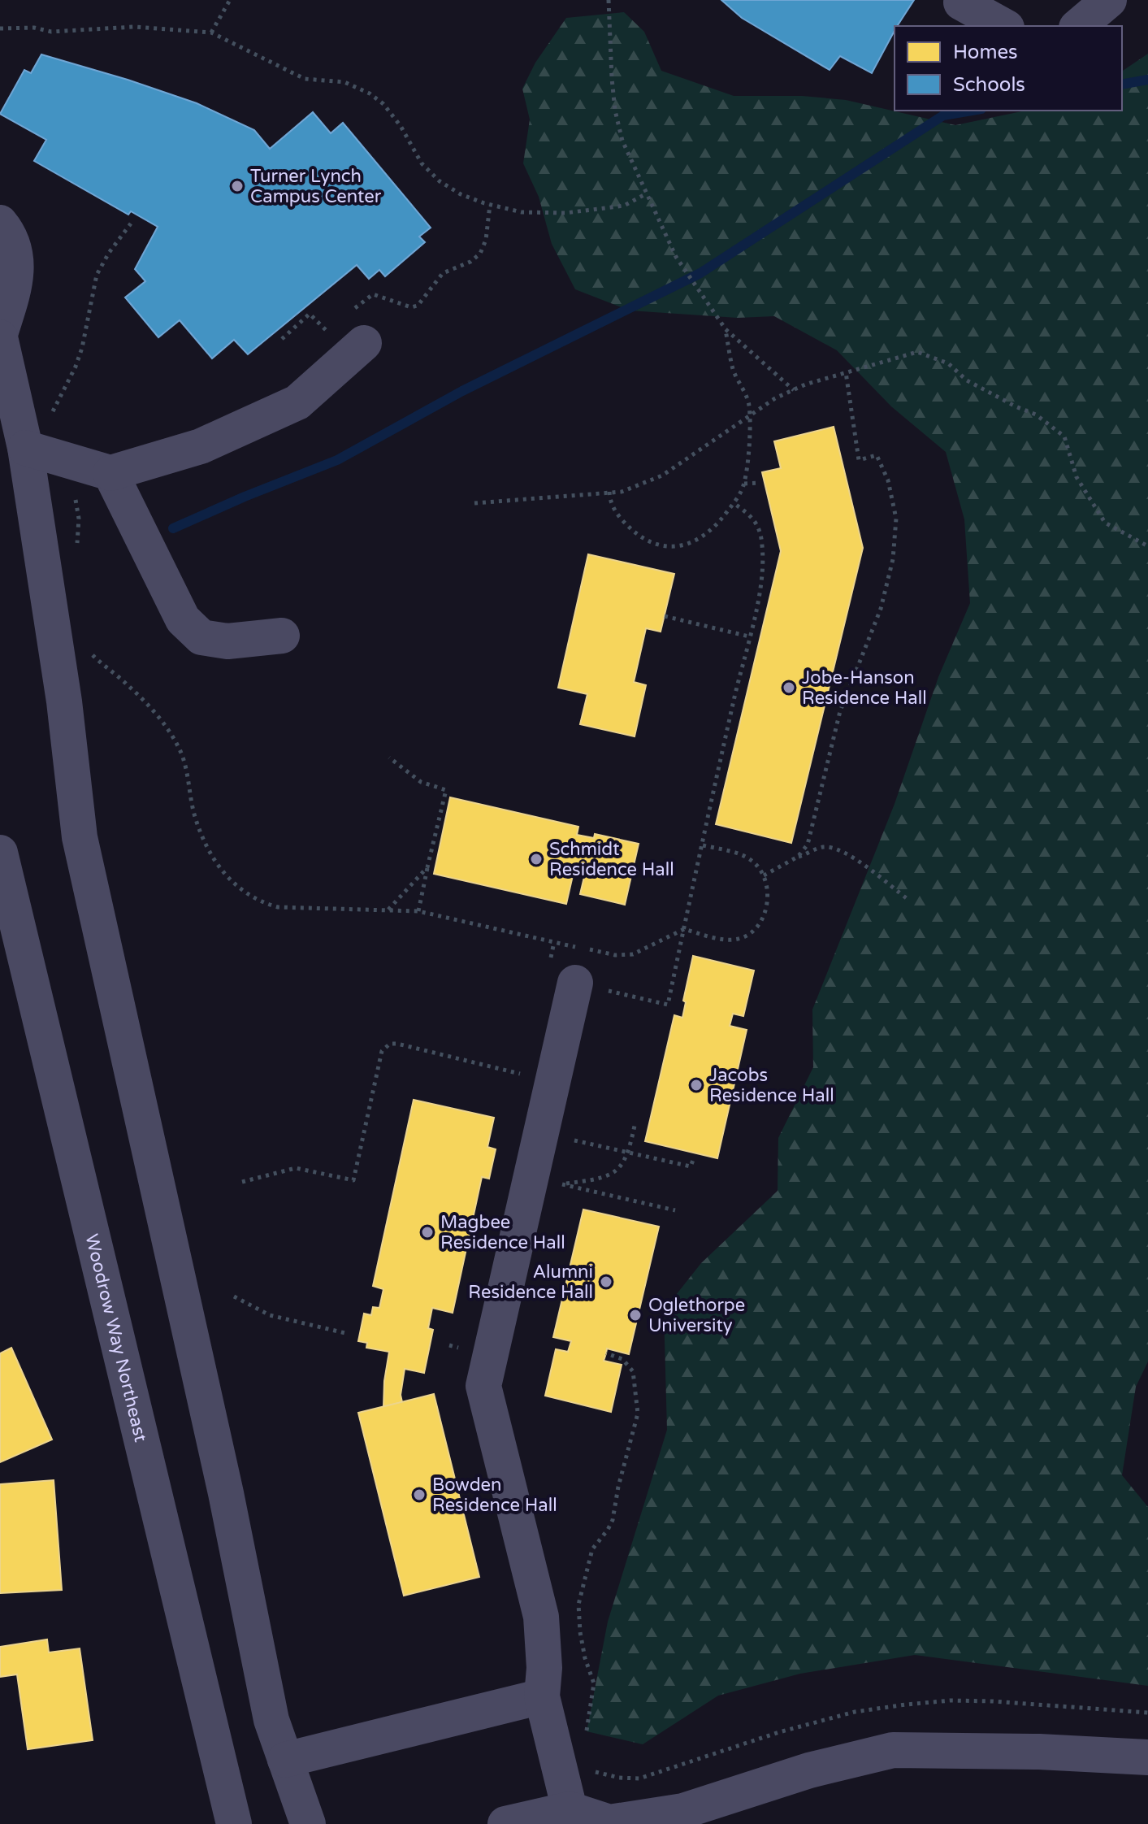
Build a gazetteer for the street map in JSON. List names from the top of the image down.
{
  "streets": {
    "street": ["Woodrow Way Northeast"]
  },
  "places": [
    "Turner Lynch Campus Center",
    "Jobe-Hanson Residence Hall",
    "Schmidt Residence Hall",
    "Jacobs Residence Hall",
    "Magbee Residence Hall",
    "Alumni Residence Hall",
    "Oglethorpe University",
    "Bowden Residence Hall"
  ],
  "legend": ["Homes", "Schools"]
}
